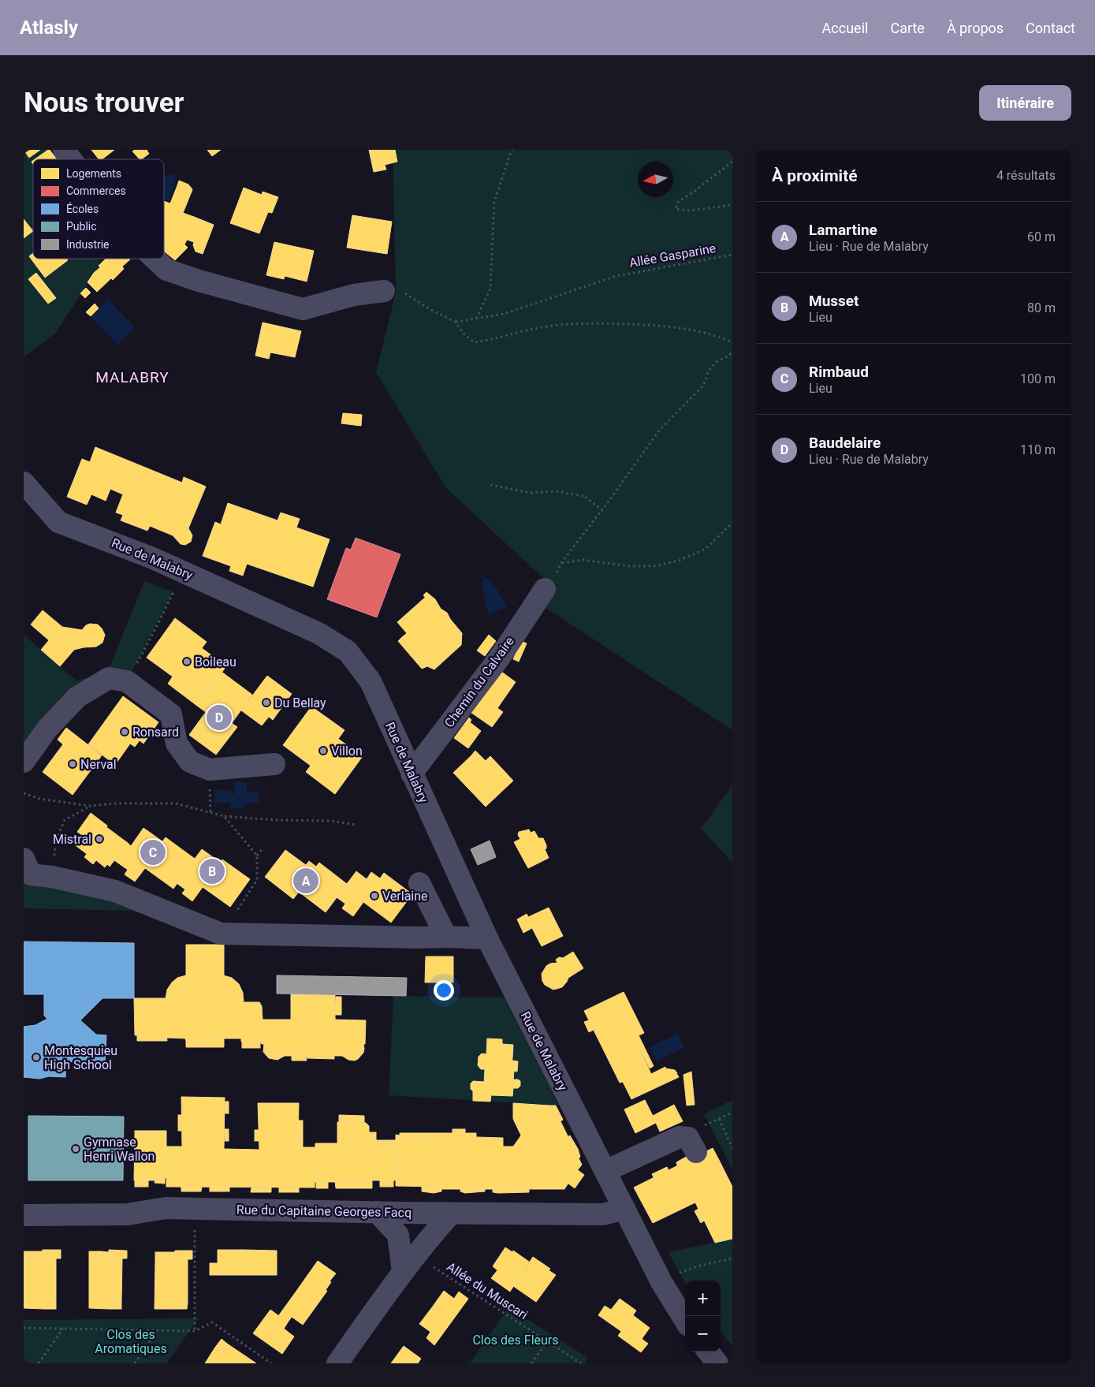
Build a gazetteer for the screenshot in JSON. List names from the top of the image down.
{
  "streets": {
    "street": ["Rue de Malabry", "Chemin du Calvaire", "Rue du Capitaine Georges Facq"],
    "path": ["Allée Gasparine", "Allée du Muscari"]
  },
  "crossings": [
    ["Rue de Malabry", "Chemin du Calvaire"],
    ["Rue de Malabry", "Rue du Capitaine Georges Facq"]
  ],
  "districts": ["MALABRY"],
  "parks": ["Clos des Aromatiques", "Clos des Fleurs"],
  "places": [
    "Boileau",
    "Du Bellay",
    "Ronsard",
    "Villon",
    "Nerval",
    "Mistral",
    "Verlaine",
    "Montesquieu High School",
    "Gymnase Henri Wallon"
  ],
  "legend": [
    "Logements",
    "Commerces",
    "Écoles",
    "Public",
    "Industrie"
  ],
  "north": "left",
  "page": {
    "header": "Atlasly",
    "nav": [
      "Accueil",
      "Carte",
      "À propos",
      "Contact"
    ],
    "buttons": "Itinéraire",
    "title": "Nous trouver",
    "heading": ["À proximité", "4 résultats"],
    "list": [
      {
        "mark": "A",
        "name": "Lamartine",
        "note": "Lieu · Rue de Malabry",
        "value": "60 m"
      },
      {
        "mark": "B",
        "name": "Musset",
        "note": "Lieu",
        "value": "80 m"
      },
      {
        "mark": "C",
        "name": "Rimbaud",
        "note": "Lieu",
        "value": "100 m"
      },
      {
        "mark": "D",
        "name": "Baudelaire",
        "note": "Lieu · Rue de Malabry",
        "value": "110 m"
      }
    ],
    "pins": [
      "D",
      "C",
      "B",
      "A"
    ],
    "map_buttons": ["+", "−"]
  }
}
